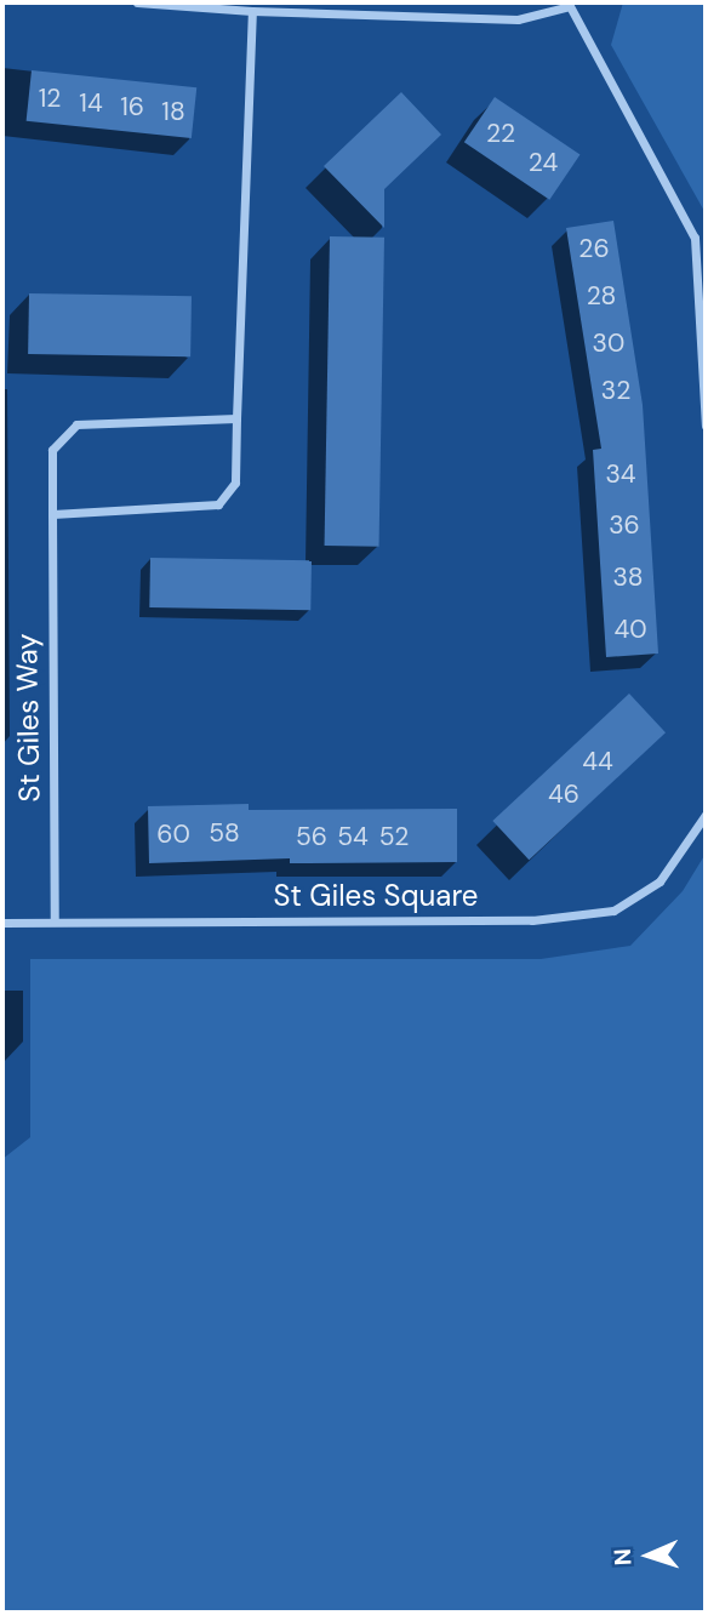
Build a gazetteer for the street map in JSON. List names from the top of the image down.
{
  "streets": {
    "street": ["St Giles Way", "St Giles Square"]
  },
  "crossings": [
    ["St Giles Way", "St Giles Square"]
  ],
  "house_numbers": [
    "12",
    "14",
    "16",
    "18",
    "22",
    "24",
    "26",
    "28",
    "30",
    "32",
    "34",
    "36",
    "38",
    "40",
    "44",
    "46",
    "58",
    "60",
    "56",
    "54",
    "52"
  ],
  "north": "left"
}
